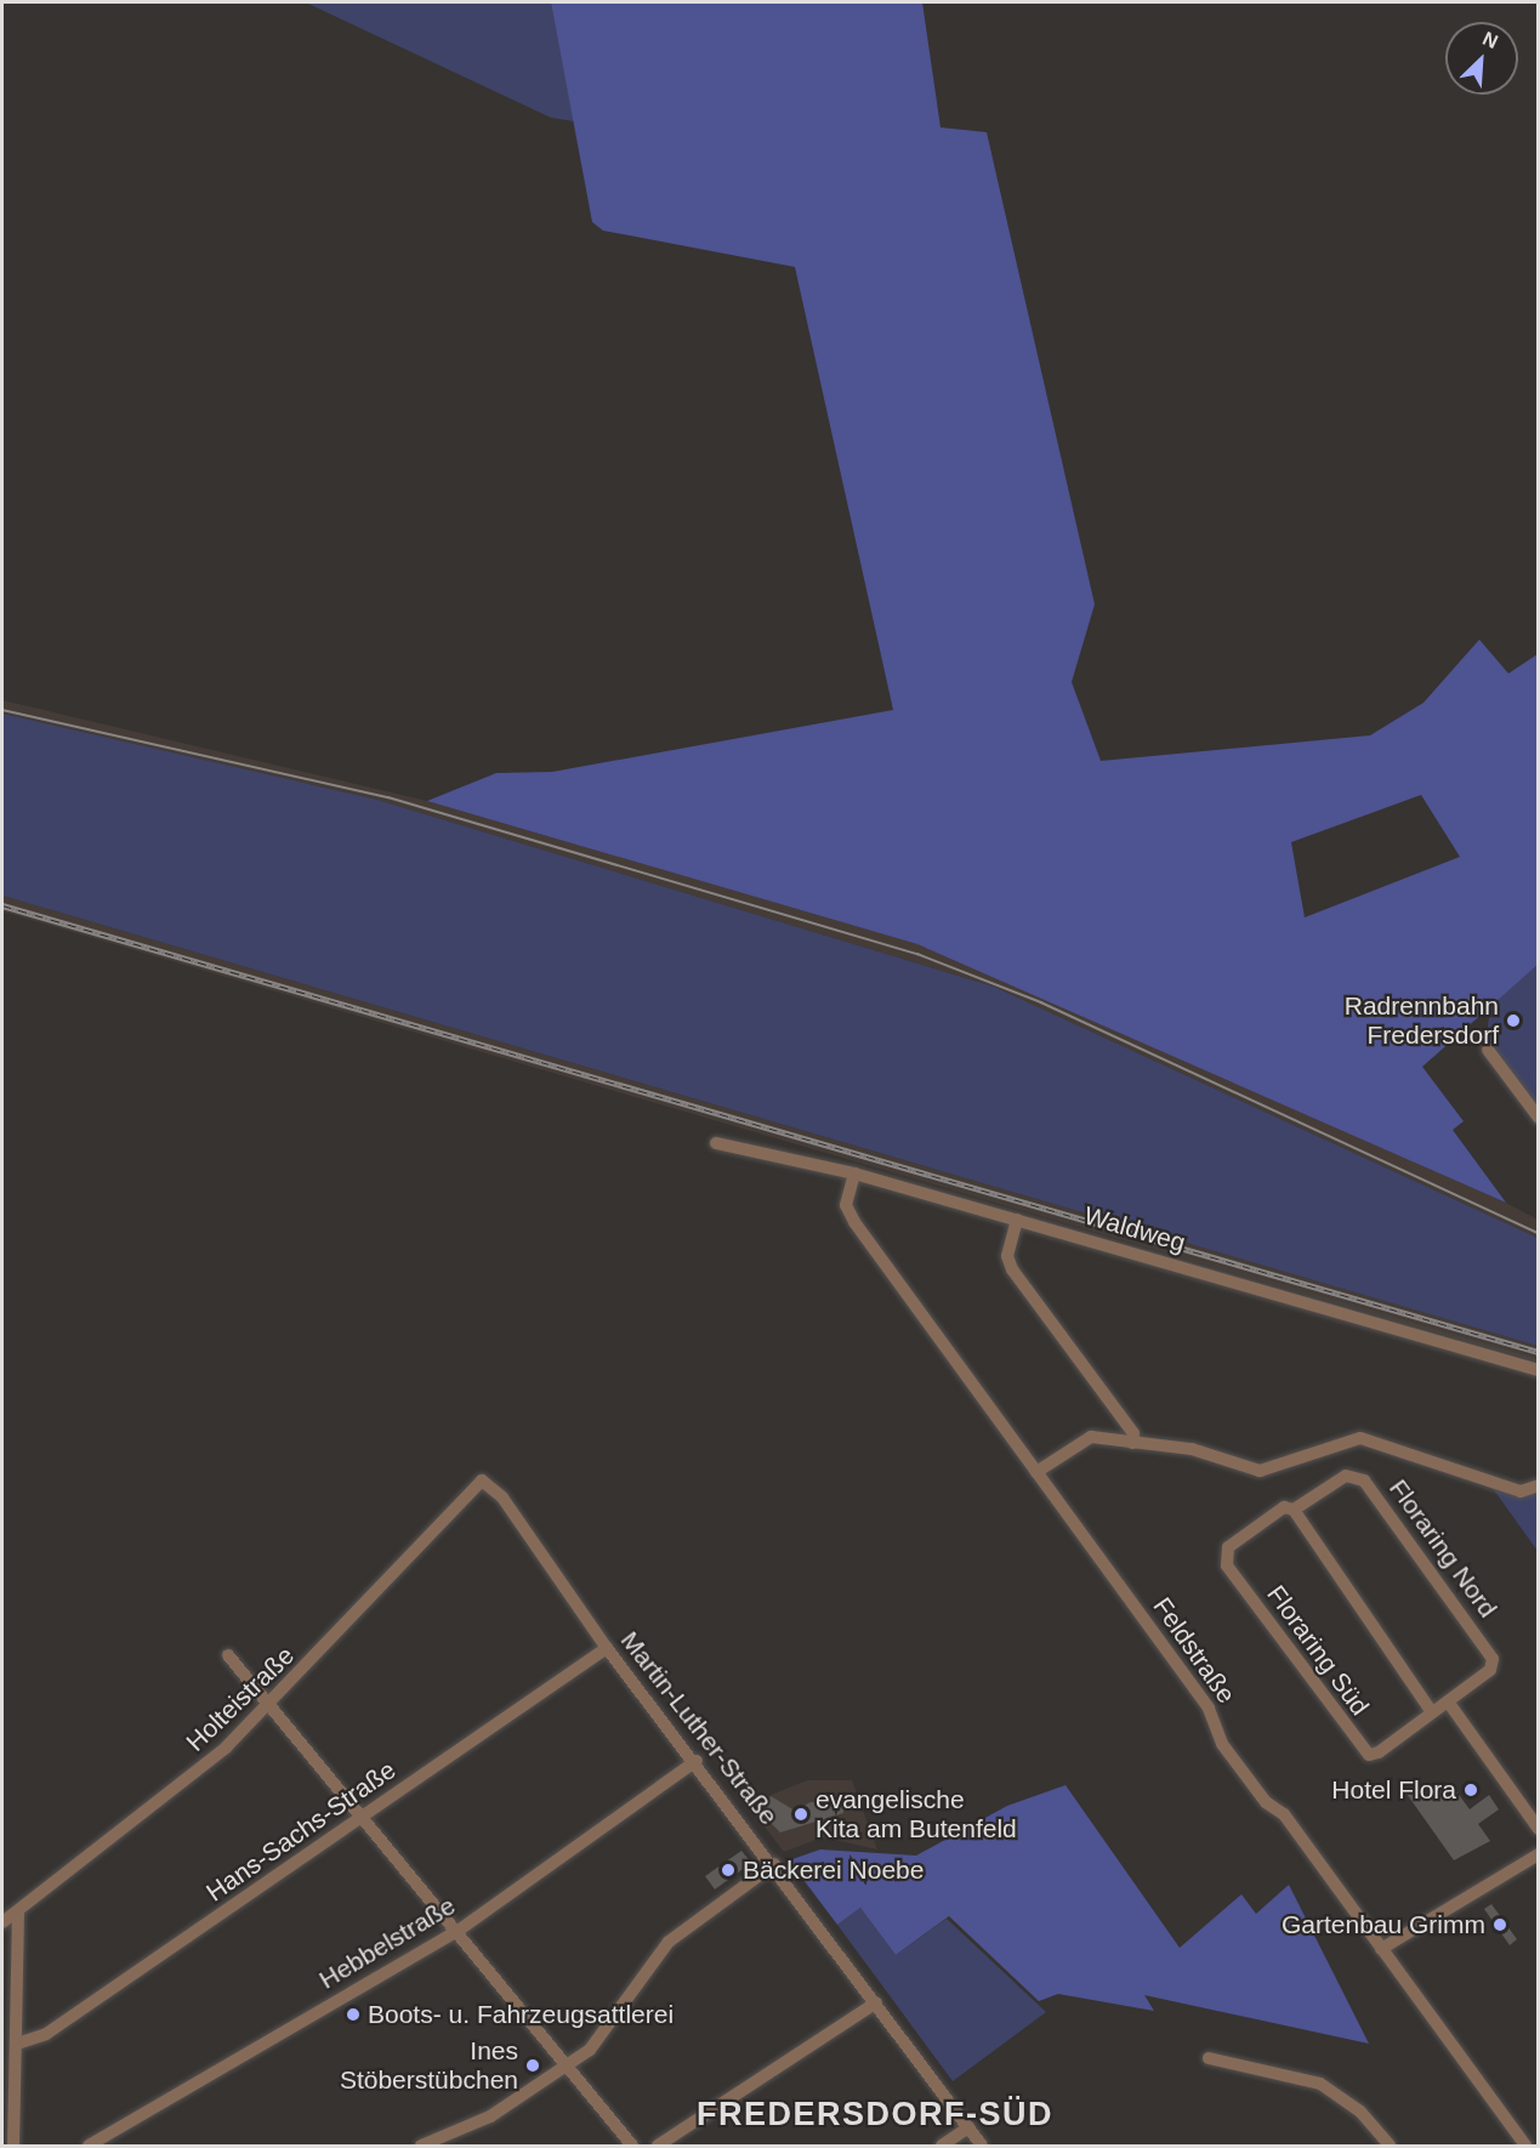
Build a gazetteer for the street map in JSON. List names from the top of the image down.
{
  "streets": {
    "street": [
      "Waldweg",
      "Floraring Nord",
      "Feldstraße",
      "Floraring Süd",
      "Holteistraße",
      "Martin-Luther-Straße",
      "Hans-Sachs-Straße",
      "Hebbelstraße"
    ]
  },
  "crossings": [
    ["Waldweg", "Feldstraße"],
    ["Floraring Nord", "Floraring Süd"],
    ["Holteistraße", "Martin-Luther-Straße"],
    ["Martin-Luther-Straße", "Hans-Sachs-Straße"],
    ["Martin-Luther-Straße", "Hebbelstraße"]
  ],
  "districts": ["FREDERSDORF-SÜD"],
  "places": [
    "Radrennbahn Fredersdorf",
    "Hotel Flora",
    "evangelische Kita am Butenfeld",
    "Bäckerei Noebe",
    "Gartenbau Grimm",
    "Boots- u. Fahrzeugsattlerei",
    "Ines Stöberstübchen"
  ],
  "north": "top right"
}
